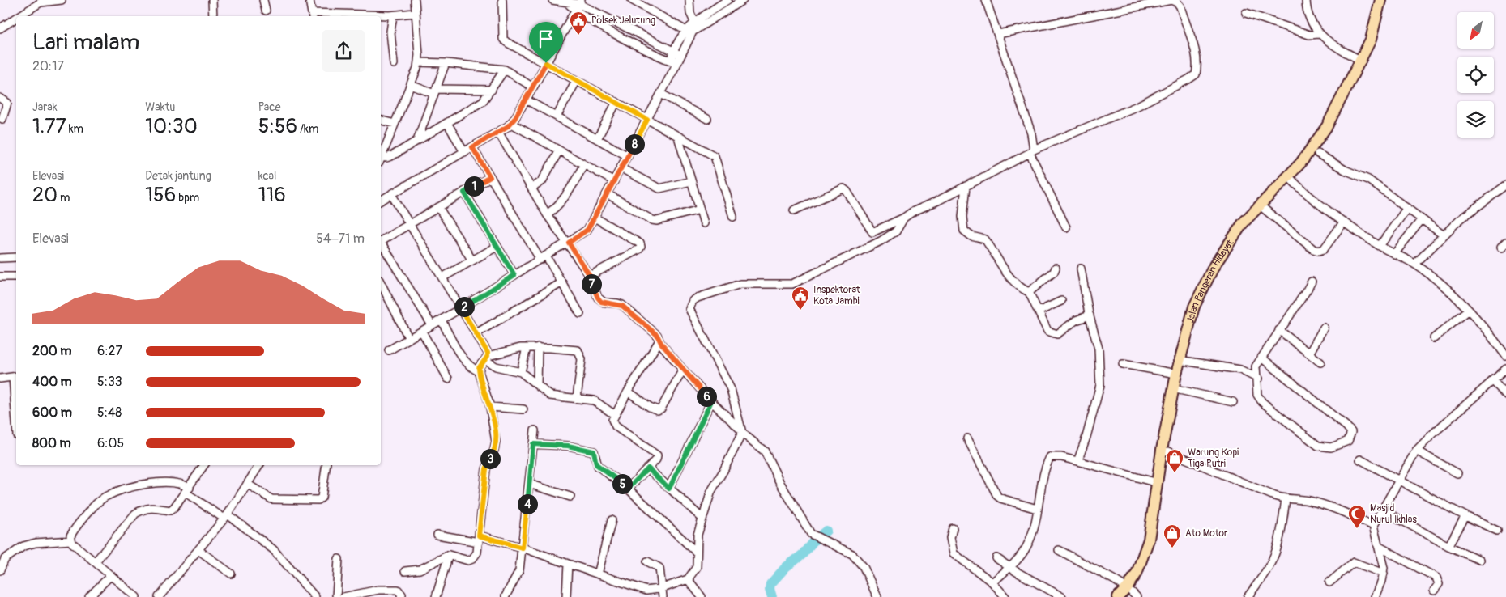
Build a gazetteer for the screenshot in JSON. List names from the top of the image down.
{
  "streets": {
    "highway": ["Jalan Pangeran Hidayat"]
  },
  "places": {
    "public building": ["Polsek Jelutung", "Inspektorat Kota Jambi"],
    "shop": ["Warung Kopi Tiga Putri", "Ato Motor"],
    "mosque": ["Masjid Nurul Ikhlas"]
  },
  "north": "bottom left",
  "page": {
    "heading": ["Lari malam", "20:17"],
    "stats": [
      ["Jarak", "1.77 km"],
      ["Waktu", "10:30"],
      ["Pace", "5:56 /km"],
      ["Elevasi", "20 m"],
      ["Detak jantung", "156 bpm"],
      ["kcal", "116"]
    ],
    "pins": [
      "8",
      "1",
      "7",
      "2",
      "6",
      "3",
      "5",
      "4"
    ],
    "chart": ["Elevasi", "54–71 m"],
    "list": [
      {
        "name": "200 m",
        "note": "6:27"
      },
      {
        "name": "400 m",
        "note": "5:33"
      },
      {
        "name": "600 m",
        "note": "5:48"
      },
      {
        "name": "800 m",
        "note": "6:05"
      }
    ]
  }
}
